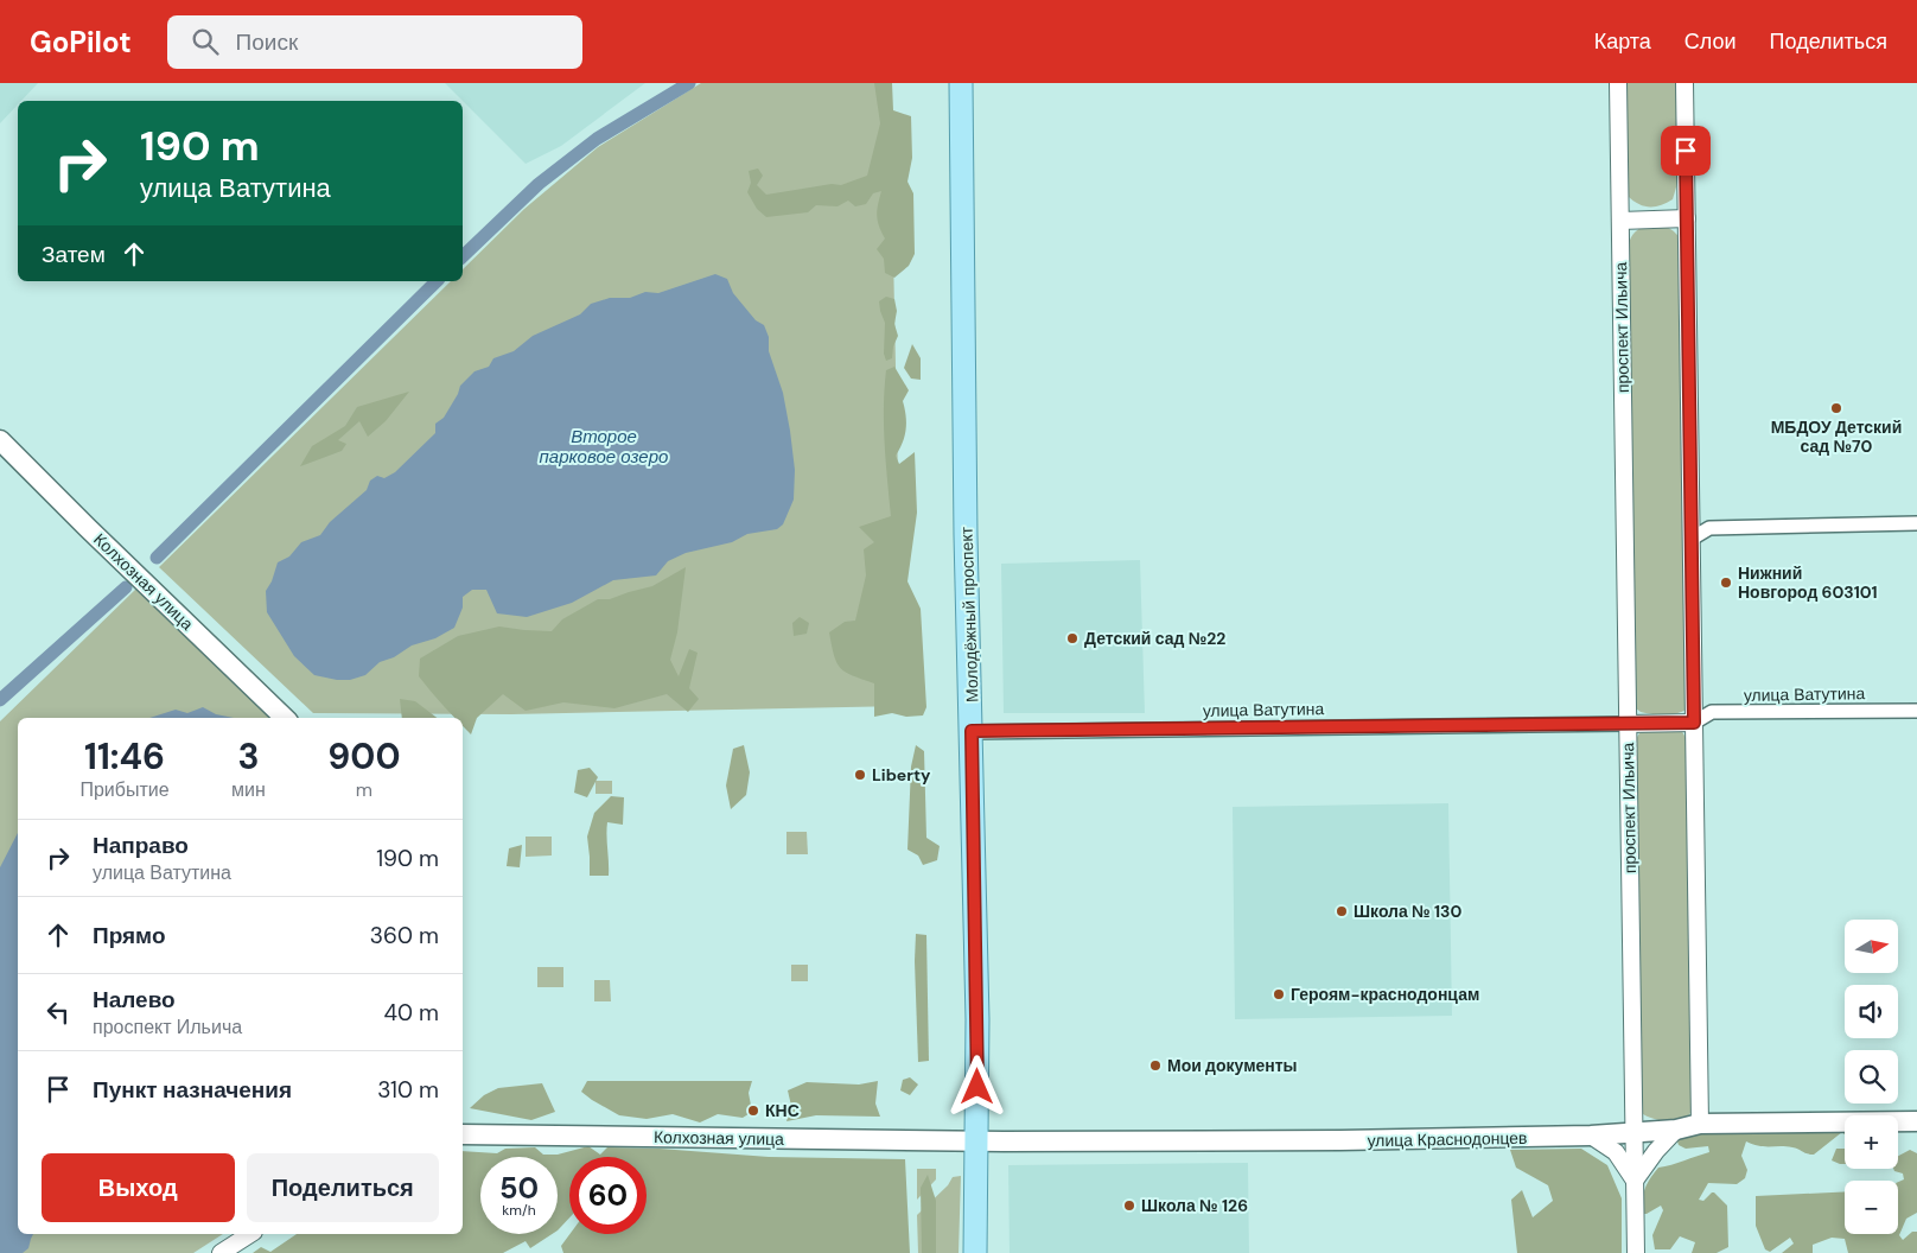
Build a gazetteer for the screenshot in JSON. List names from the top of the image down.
{
  "streets": {
    "main road": ["Колхозная улица", "Молодёжный проспект", "улица Краснодонцев"],
    "street": ["проспект Ильича", "улица Ватутина"]
  },
  "crossings": [
    ["проспект Ильича", "улица Ватутина"],
    ["проспект Ильича", "улица Краснодонцев"],
    ["Колхозная улица", "Молодёжный проспект"],
    ["Колхозная улица", "улица Краснодонцев"],
    ["Молодёжный проспект", "улица Ватутина"],
    ["Молодёжный проспект", "улица Краснодонцев"]
  ],
  "water": ["Второе парковое озеро"],
  "places": [
    "МБДОУ Детский сад №70",
    "Нижний Новгород 603101",
    "Детский сад №22",
    "Liberty",
    "Школа № 130",
    "Героям-краснодонцам",
    "Мои документы",
    "КНС",
    "Школа № 126"
  ],
  "north": "right",
  "page": {
    "header": "GoPilot",
    "search": "Поиск",
    "nav": ["Карта", "Слои", "Поделиться"],
    "turn": ["190 m", "улица Ватутина"],
    "then": "Затем",
    "eta": [
      "11:46",
      "Прибытие",
      "3",
      "мин",
      "900",
      "m"
    ],
    "list": [
      {
        "name": "Направо",
        "note": "улица Ватутина",
        "value": "190 m"
      },
      {
        "name": "Прямо",
        "value": "360 m"
      },
      {
        "name": "Налево",
        "note": "проспект Ильича",
        "value": "40 m"
      },
      {
        "name": "Пункт назначения",
        "value": "310 m"
      }
    ],
    "map_buttons": ["+", "−"],
    "buttons": ["Выход", "Поделиться"],
    "speed": "50 km/h",
    "limit": "60"
  }
}
